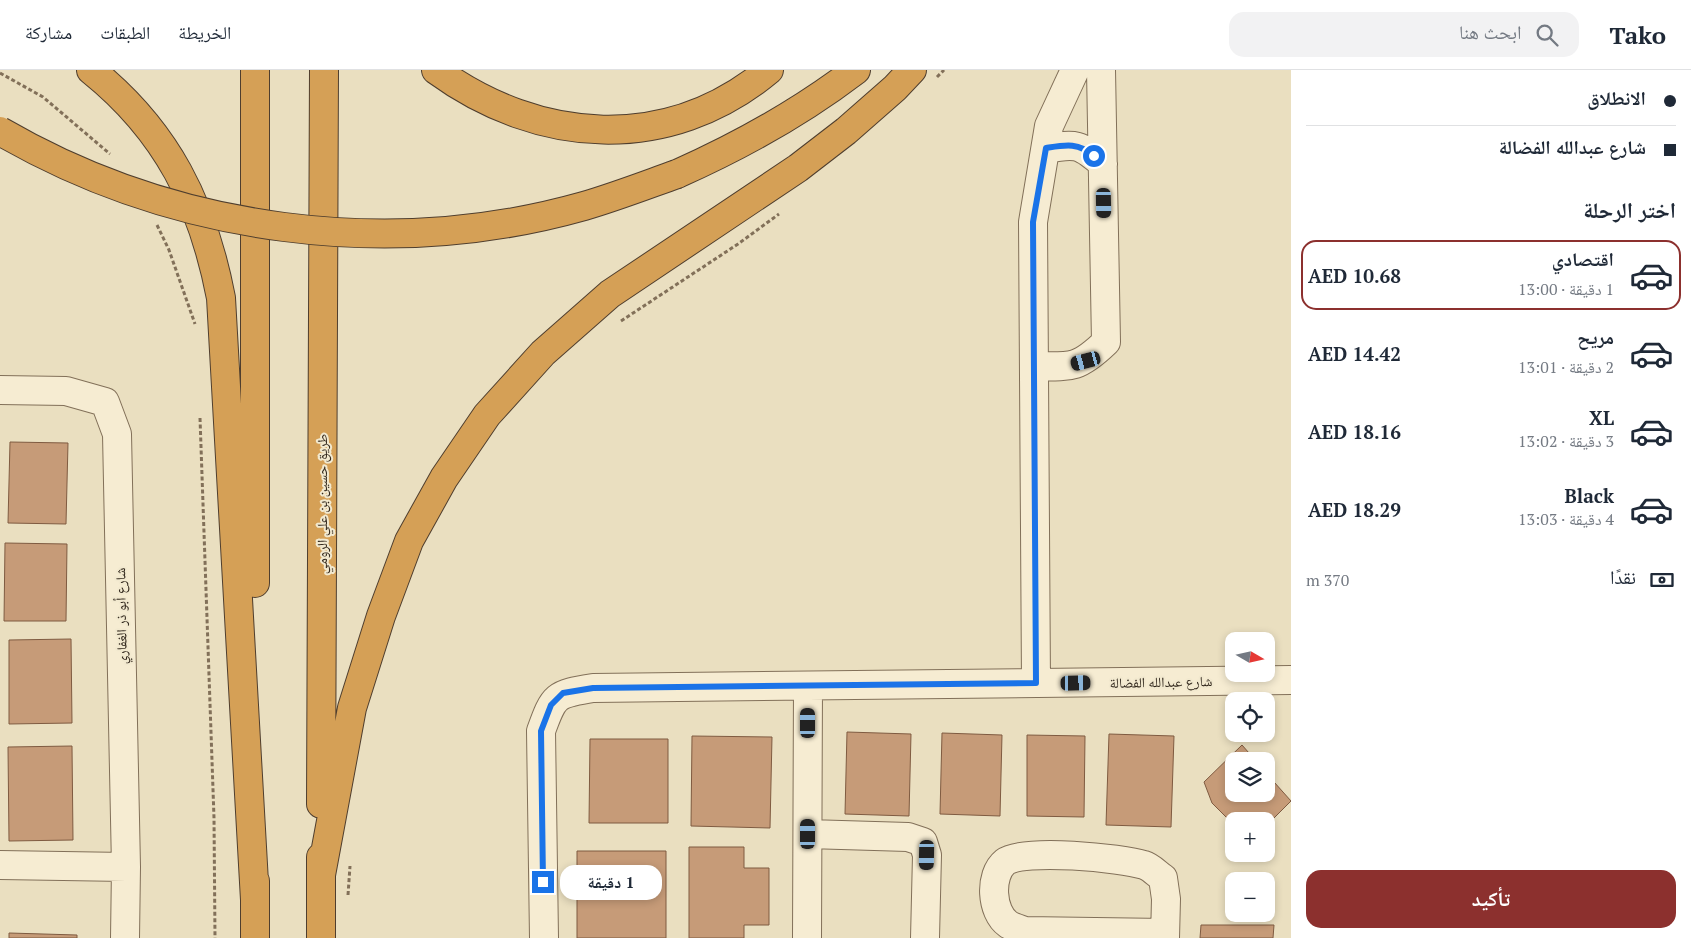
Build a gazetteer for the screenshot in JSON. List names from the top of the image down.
{
  "streets": {
    "highway": ["طريق حسين بن علي الرومي"],
    "street": ["شارع أبو ذر الغفاري", "شارع عبدالله الفضالة"]
  },
  "north": "right",
  "page": {
    "header": "Tako",
    "search": "ابحث هنا",
    "nav": ["الخريطة", "الطبقات", "مشاركة"],
    "banner": ["الانطلاق", "شارع عبدالله الفضالة"],
    "heading": "اختر الرحلة",
    "list": [
      {
        "name": "اقتصادي",
        "note": "1 دقيقة · 13:00",
        "value": "AED 10.68"
      },
      {
        "name": "مريح",
        "note": "2 دقيقة · 13:01",
        "value": "AED 14.42"
      },
      {
        "name": "XL",
        "note": "3 دقيقة · 13:02",
        "value": "AED 18.16"
      },
      {
        "name": "Black",
        "note": "4 دقيقة · 13:03",
        "value": "AED 18.29"
      }
    ],
    "pay": ["نقدًا", "370 m"],
    "map_buttons": ["+", "−"],
    "buttons": "تأكيد",
    "bubble": "1 دقيقة"
  }
}
